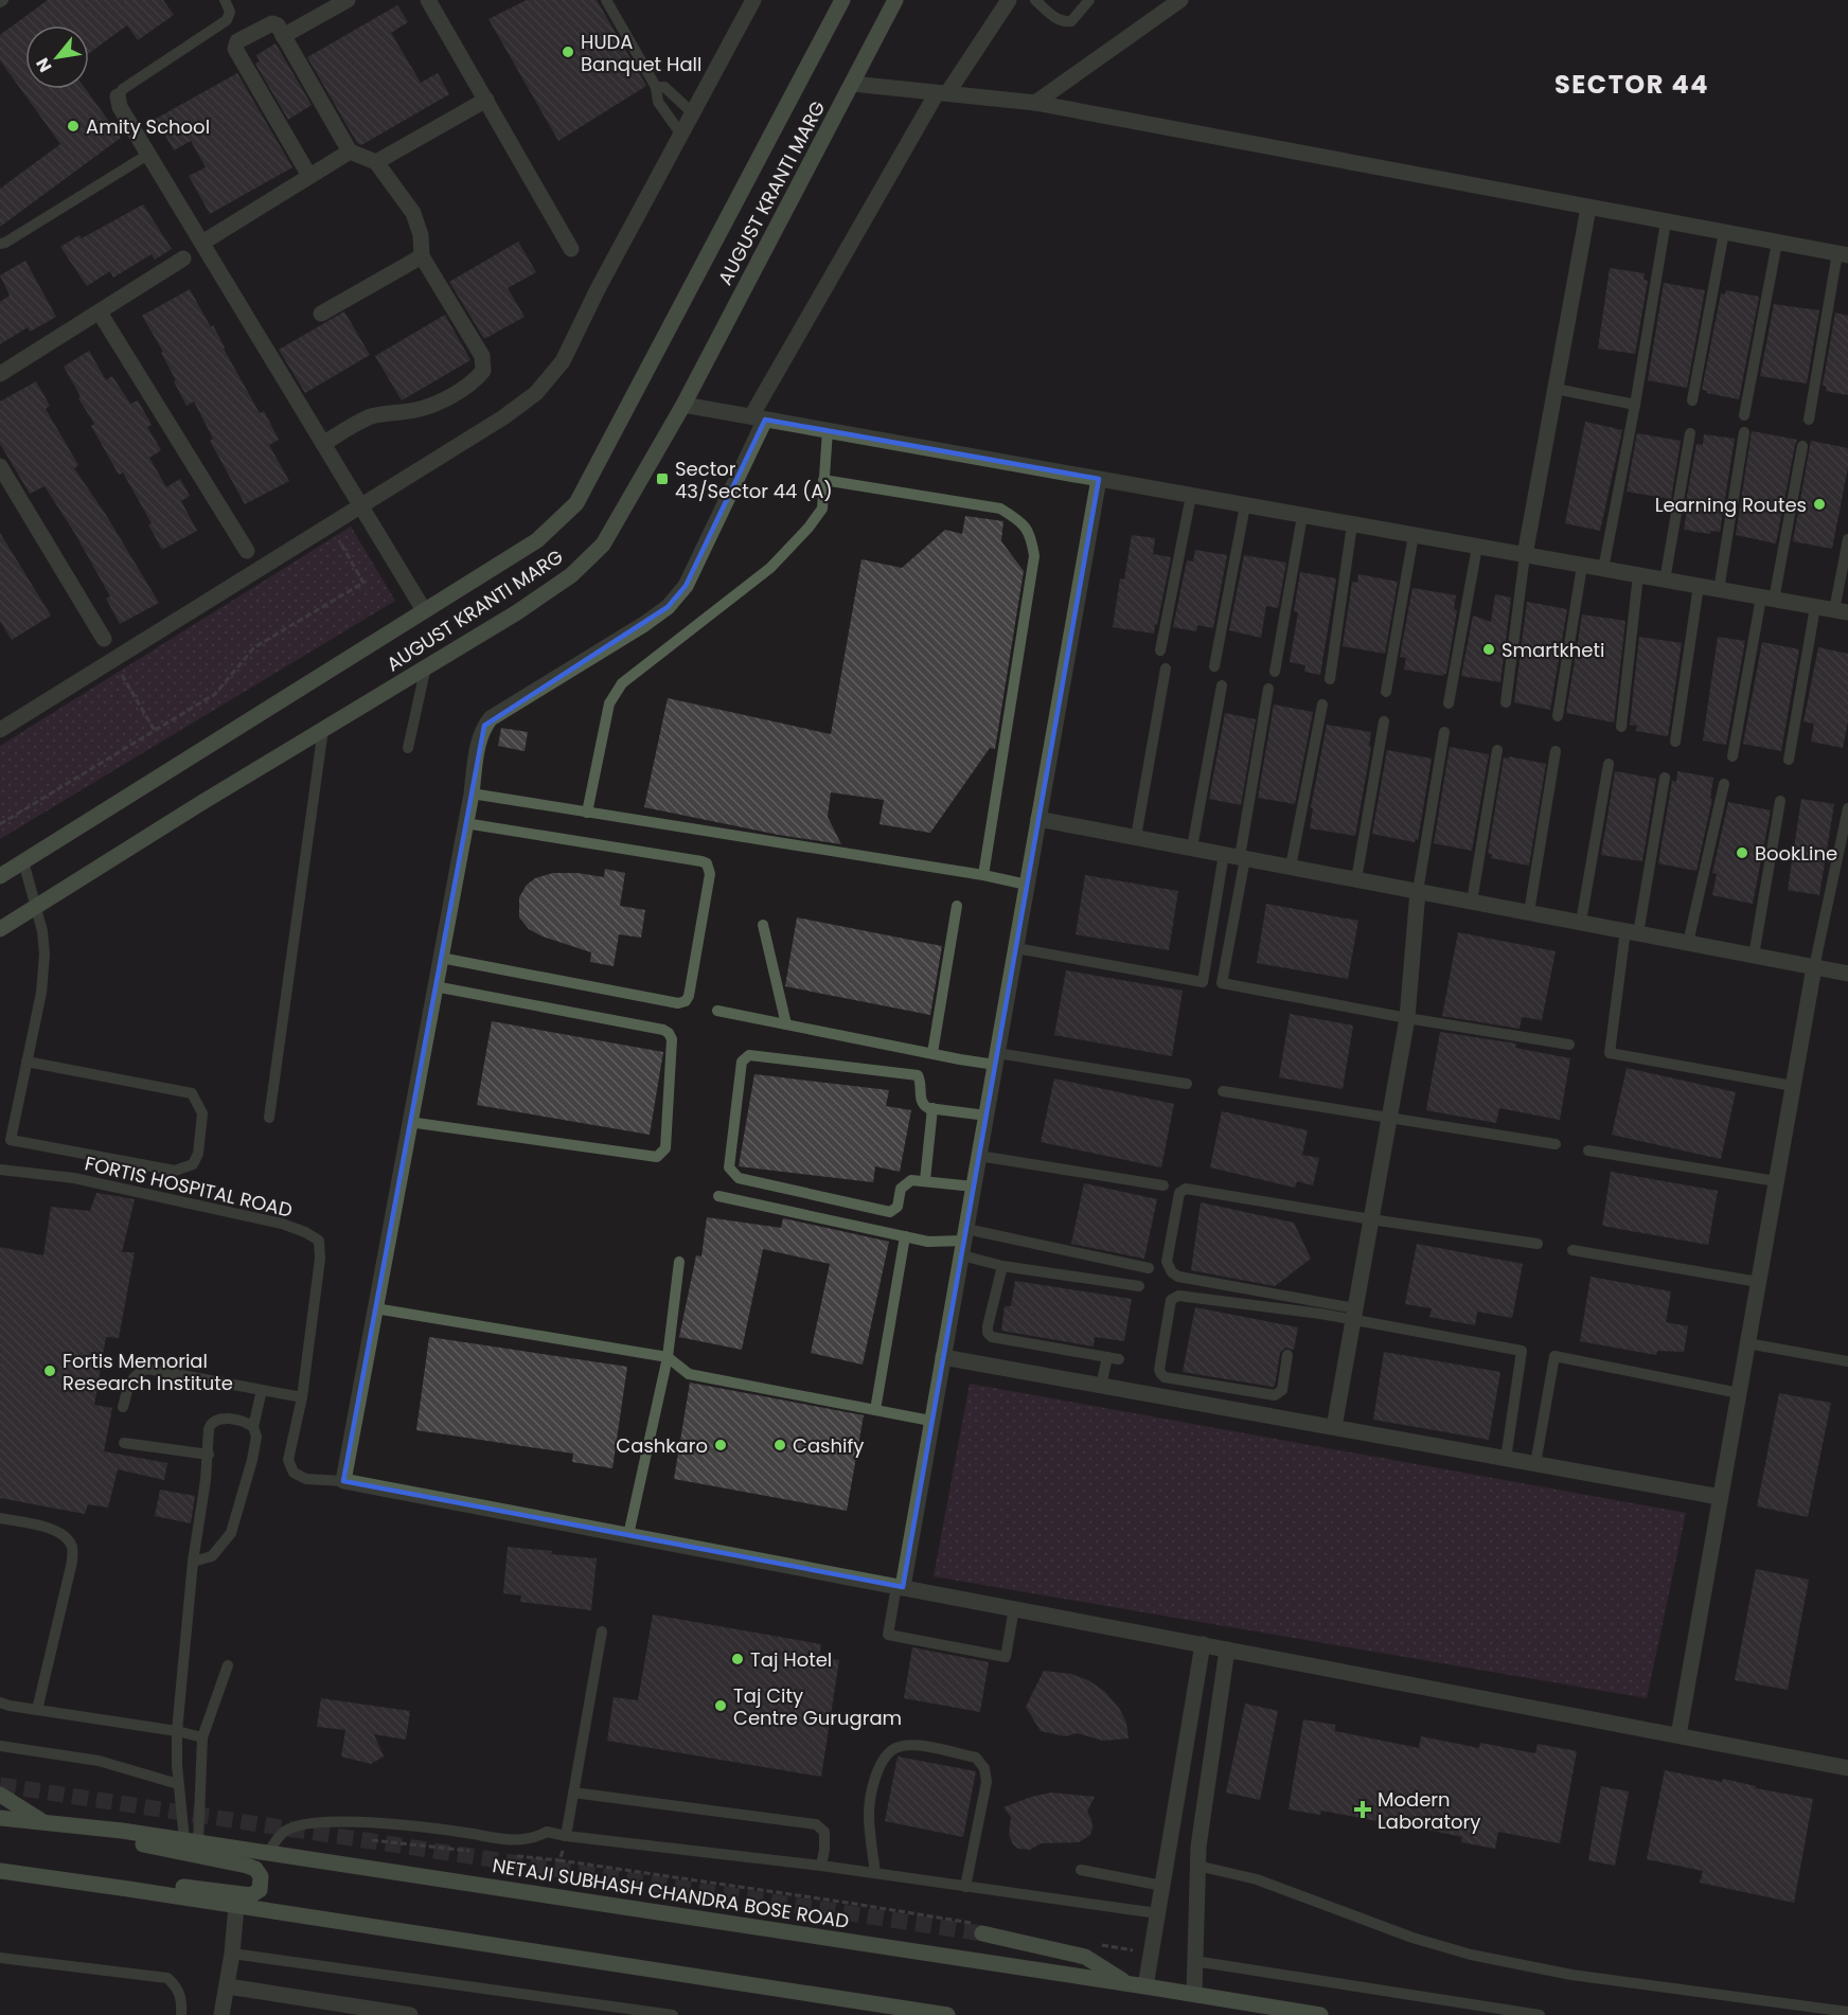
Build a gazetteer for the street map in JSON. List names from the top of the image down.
{
  "streets": {
    "main road": ["AUGUST KRANTI MARG", "NETAJI SUBHASH CHANDRA BOSE ROAD"],
    "lane": ["FORTIS HOSPITAL ROAD"]
  },
  "districts": ["SECTOR 44"],
  "places": {
    "other": [
      "HUDA Banquet Hall",
      "Amity School",
      "Learning Routes",
      "Smartkheti",
      "BookLine",
      "Fortis Memorial Research Institute",
      "Cashkaro",
      "Cashify",
      "Taj Hotel",
      "Taj City Centre Gurugram"
    ],
    "transit": ["Sector 43/Sector 44 (A)"],
    "health": ["Modern Laboratory"]
  },
  "north": "bottom left"
}
